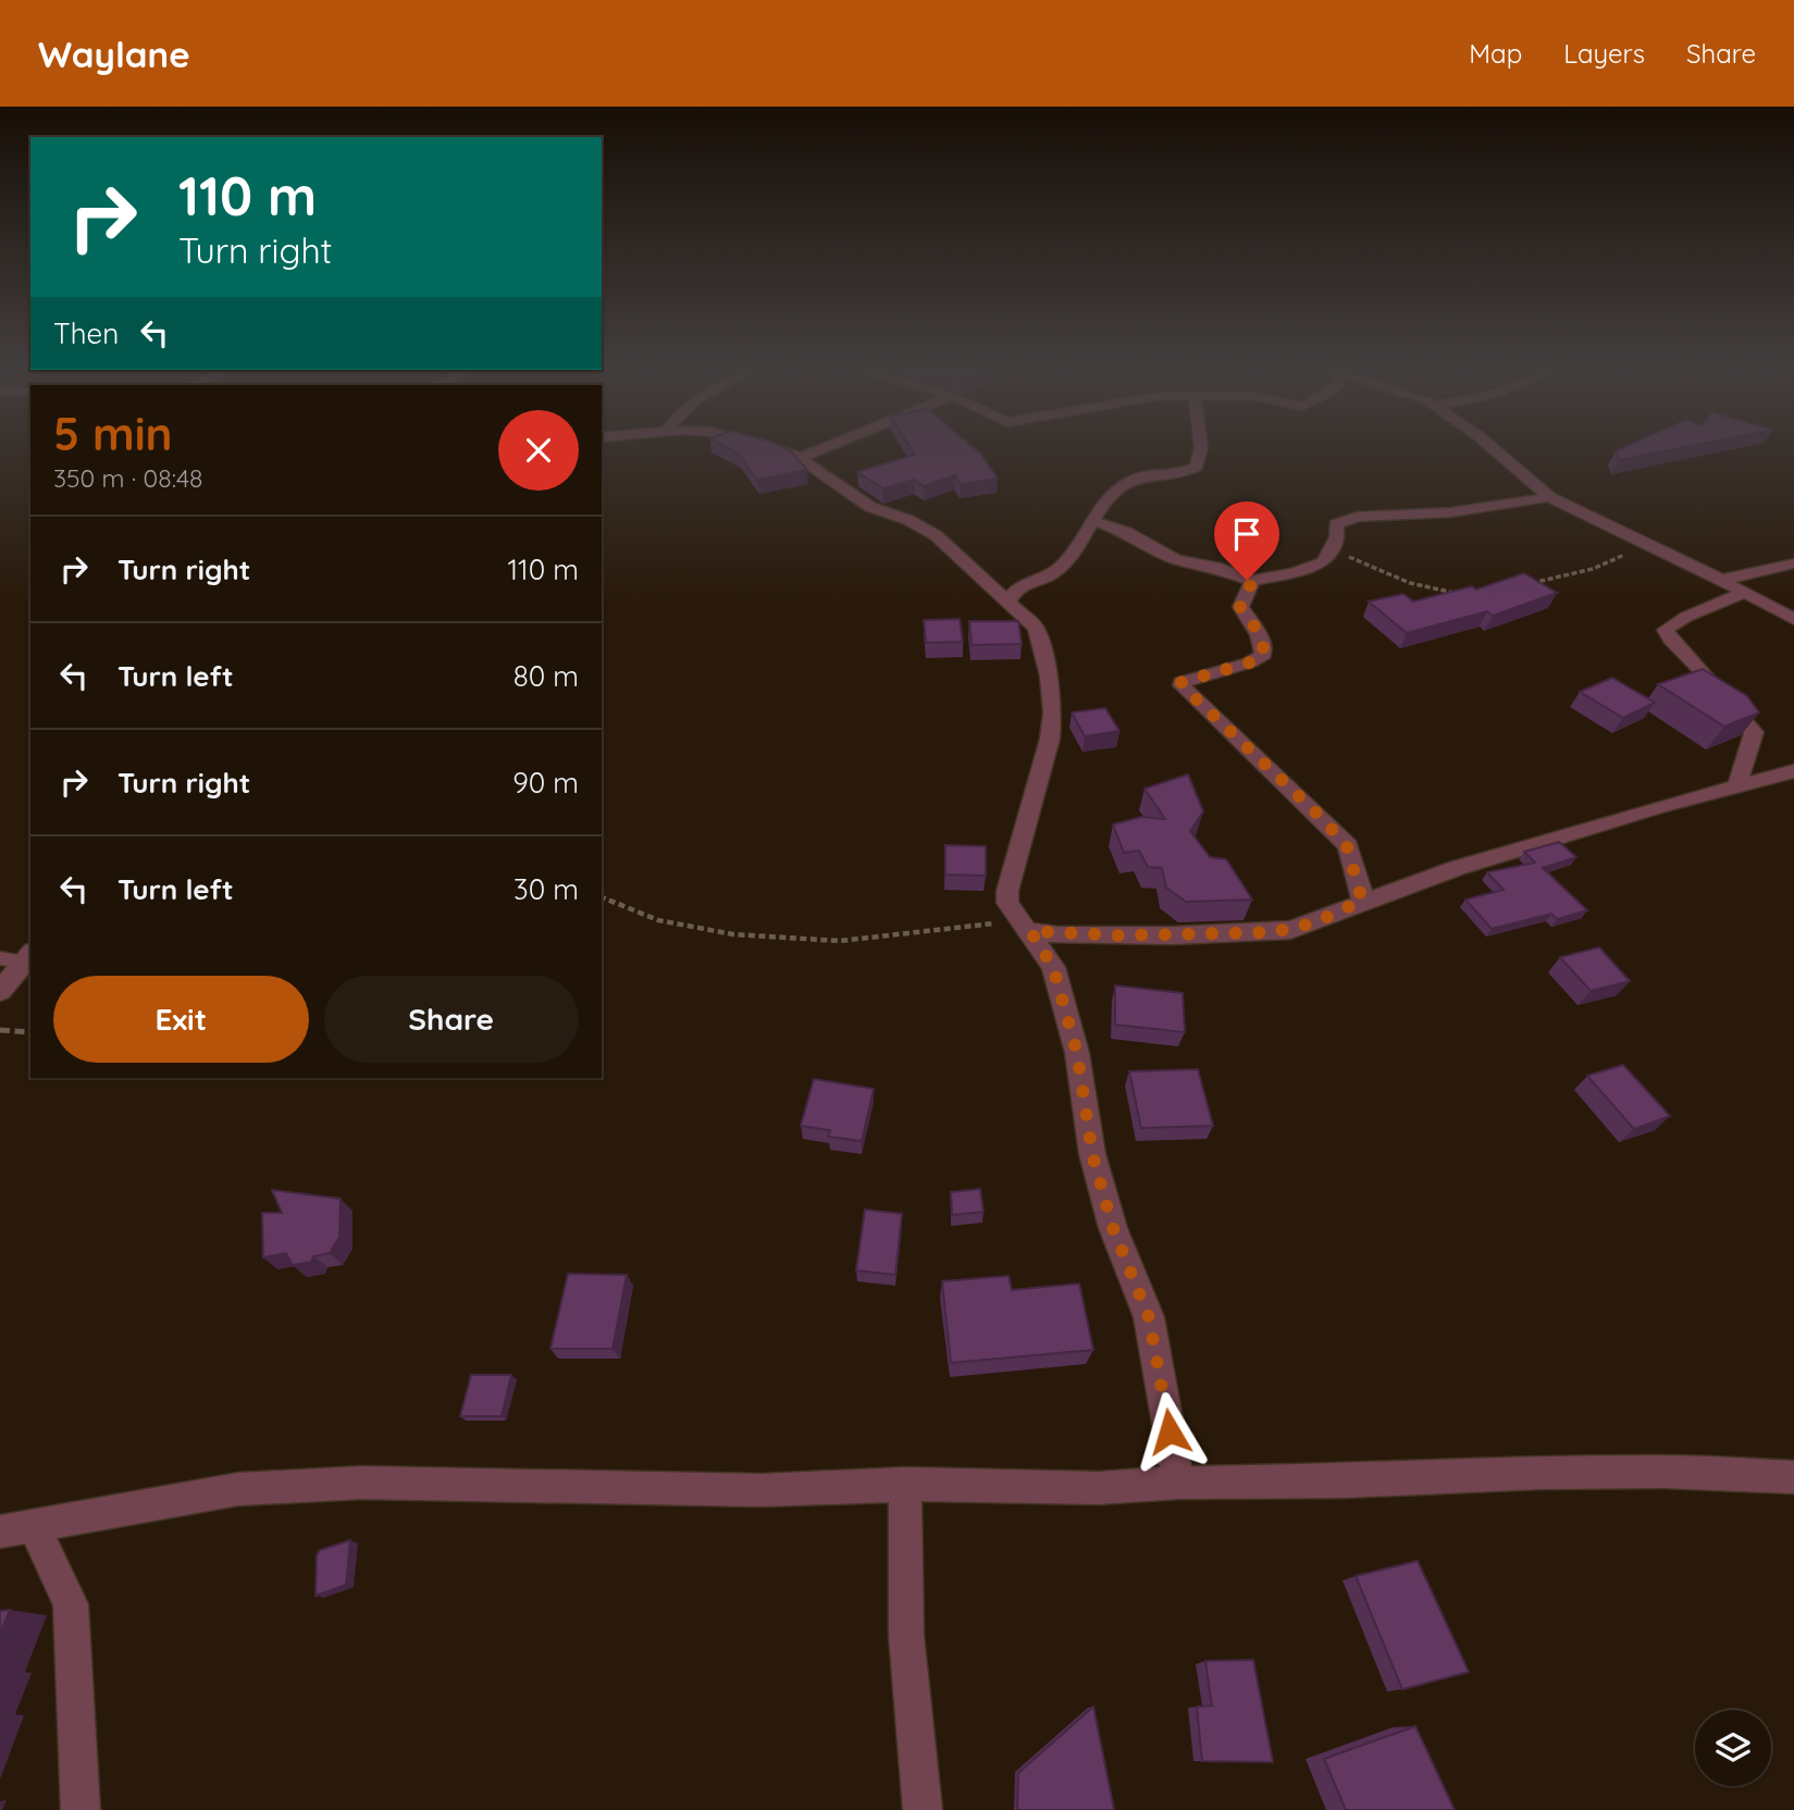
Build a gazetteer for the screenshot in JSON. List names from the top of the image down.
{
  "page": {
    "header": "Waylane",
    "nav": ["Map", "Layers", "Share"],
    "turn": ["110 m", "Turn right"],
    "then": "Then",
    "heading": ["5 min", "350 m · 08:48"],
    "list": [
      {
        "name": "Turn right",
        "value": "110 m"
      },
      {
        "name": "Turn left",
        "value": "80 m"
      },
      {
        "name": "Turn right",
        "value": "90 m"
      },
      {
        "name": "Turn left",
        "value": "30 m"
      }
    ],
    "buttons": ["Exit", "Share"]
  }
}
